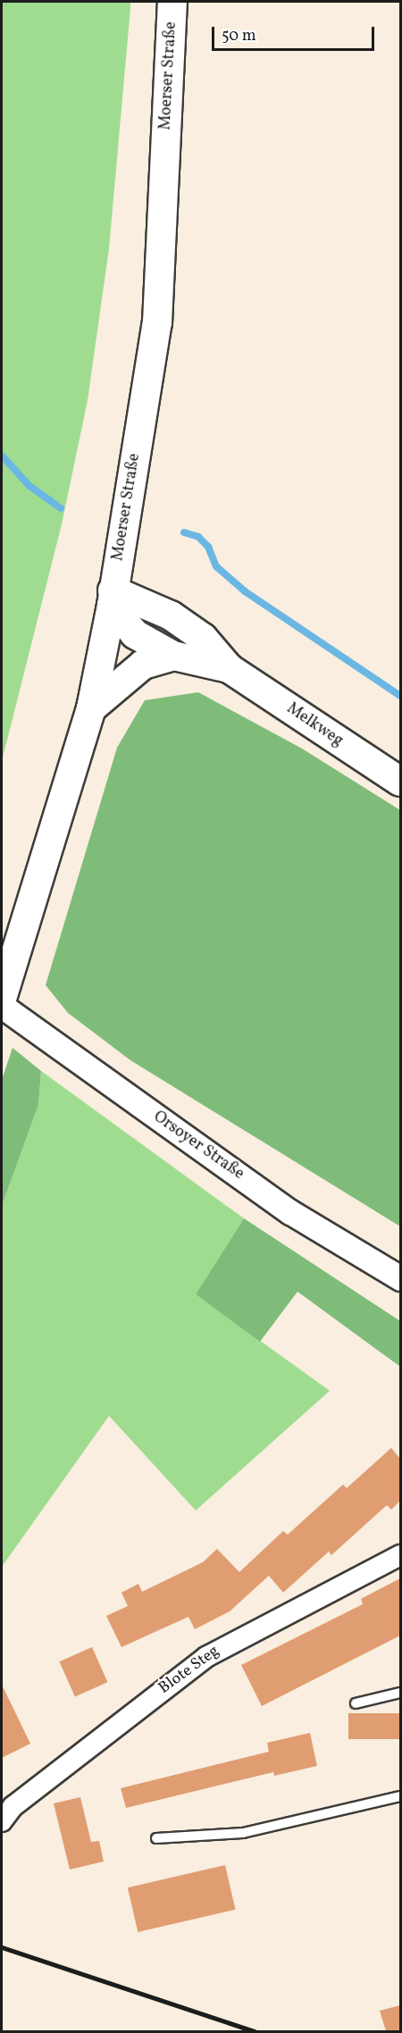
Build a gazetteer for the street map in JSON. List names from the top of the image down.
{
  "streets": {
    "main road": ["Moerser Straße", "Melkweg"],
    "street": ["Orsoyer Straße", "Blote Steg"]
  },
  "crossings": [
    ["Moerser Straße", "Melkweg"]
  ],
  "scale_bar": "50 m"
}
